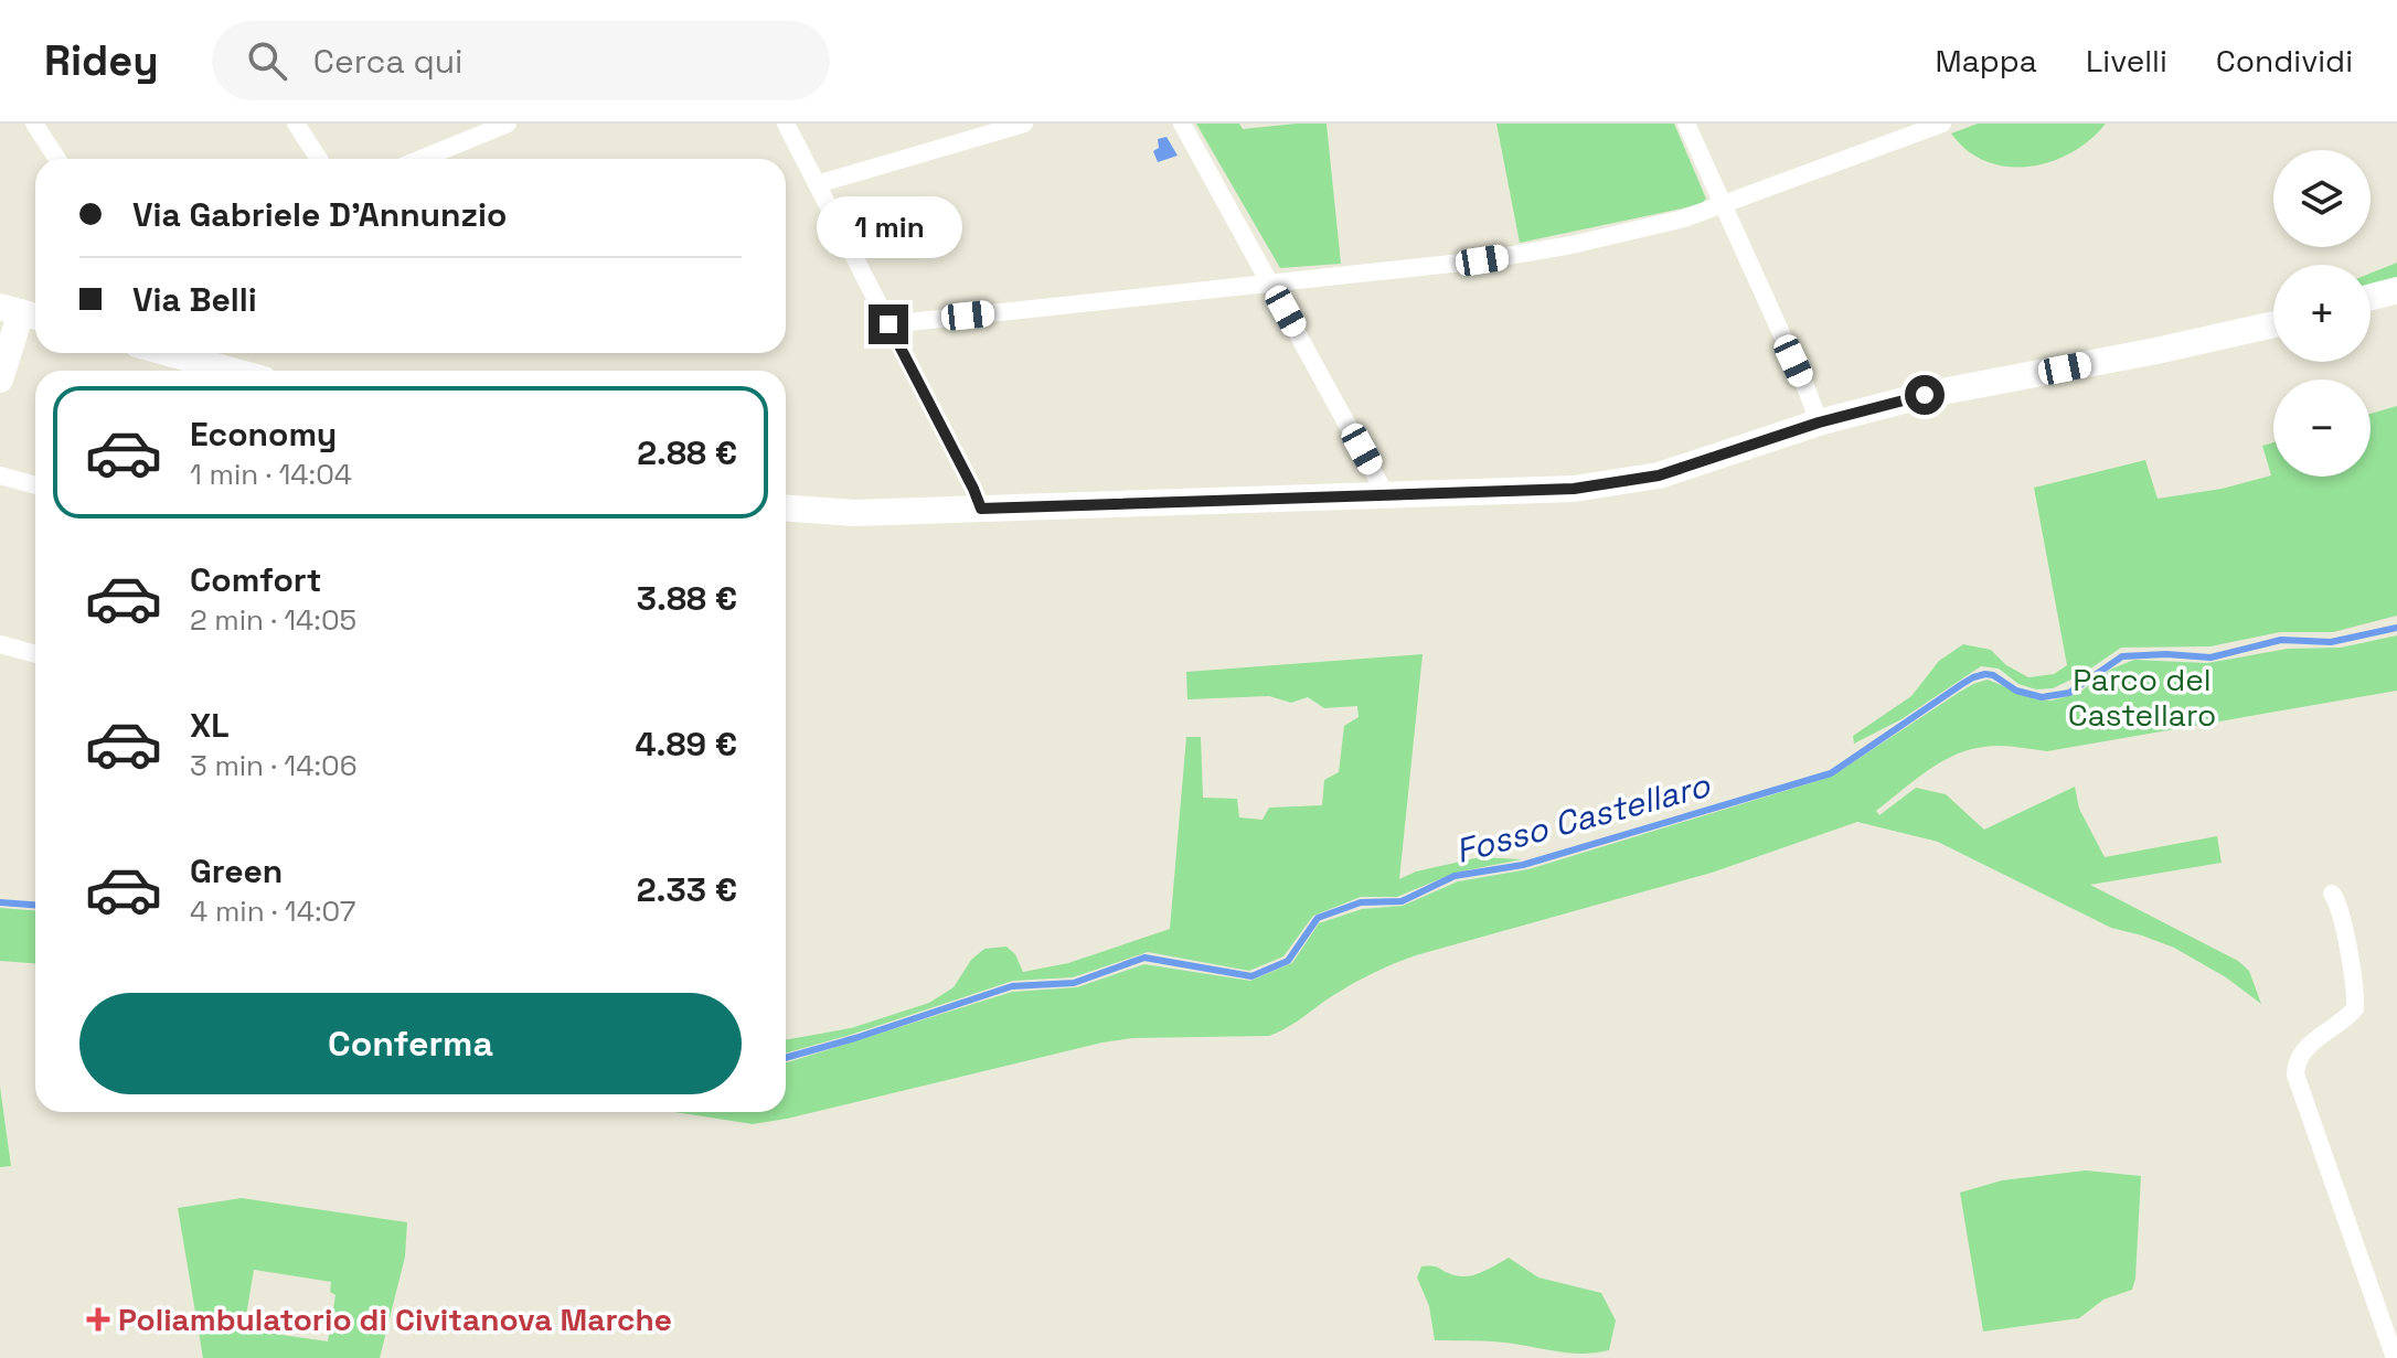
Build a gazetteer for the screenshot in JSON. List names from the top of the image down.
{
  "water": ["Fosso Castellaro"],
  "parks": ["Parco del Castellaro"],
  "places": {
    "health": ["Poliambulatorio di Civitanova Marche"]
  },
  "page": {
    "header": "Ridey",
    "search": "Cerca qui",
    "nav": ["Mappa", "Livelli", "Condividi"],
    "map_buttons": ["+", "−"],
    "banner": ["Via Gabriele D'Annunzio", "Via Belli"],
    "bubble": "1 min",
    "list": [
      {
        "name": "Economy",
        "note": "1 min · 14:04",
        "value": "2.88 €"
      },
      {
        "name": "Comfort",
        "note": "2 min · 14:05",
        "value": "3.88 €"
      },
      {
        "name": "XL",
        "note": "3 min · 14:06",
        "value": "4.89 €"
      },
      {
        "name": "Green",
        "note": "4 min · 14:07",
        "value": "2.33 €"
      }
    ],
    "buttons": "Conferma"
  }
}
